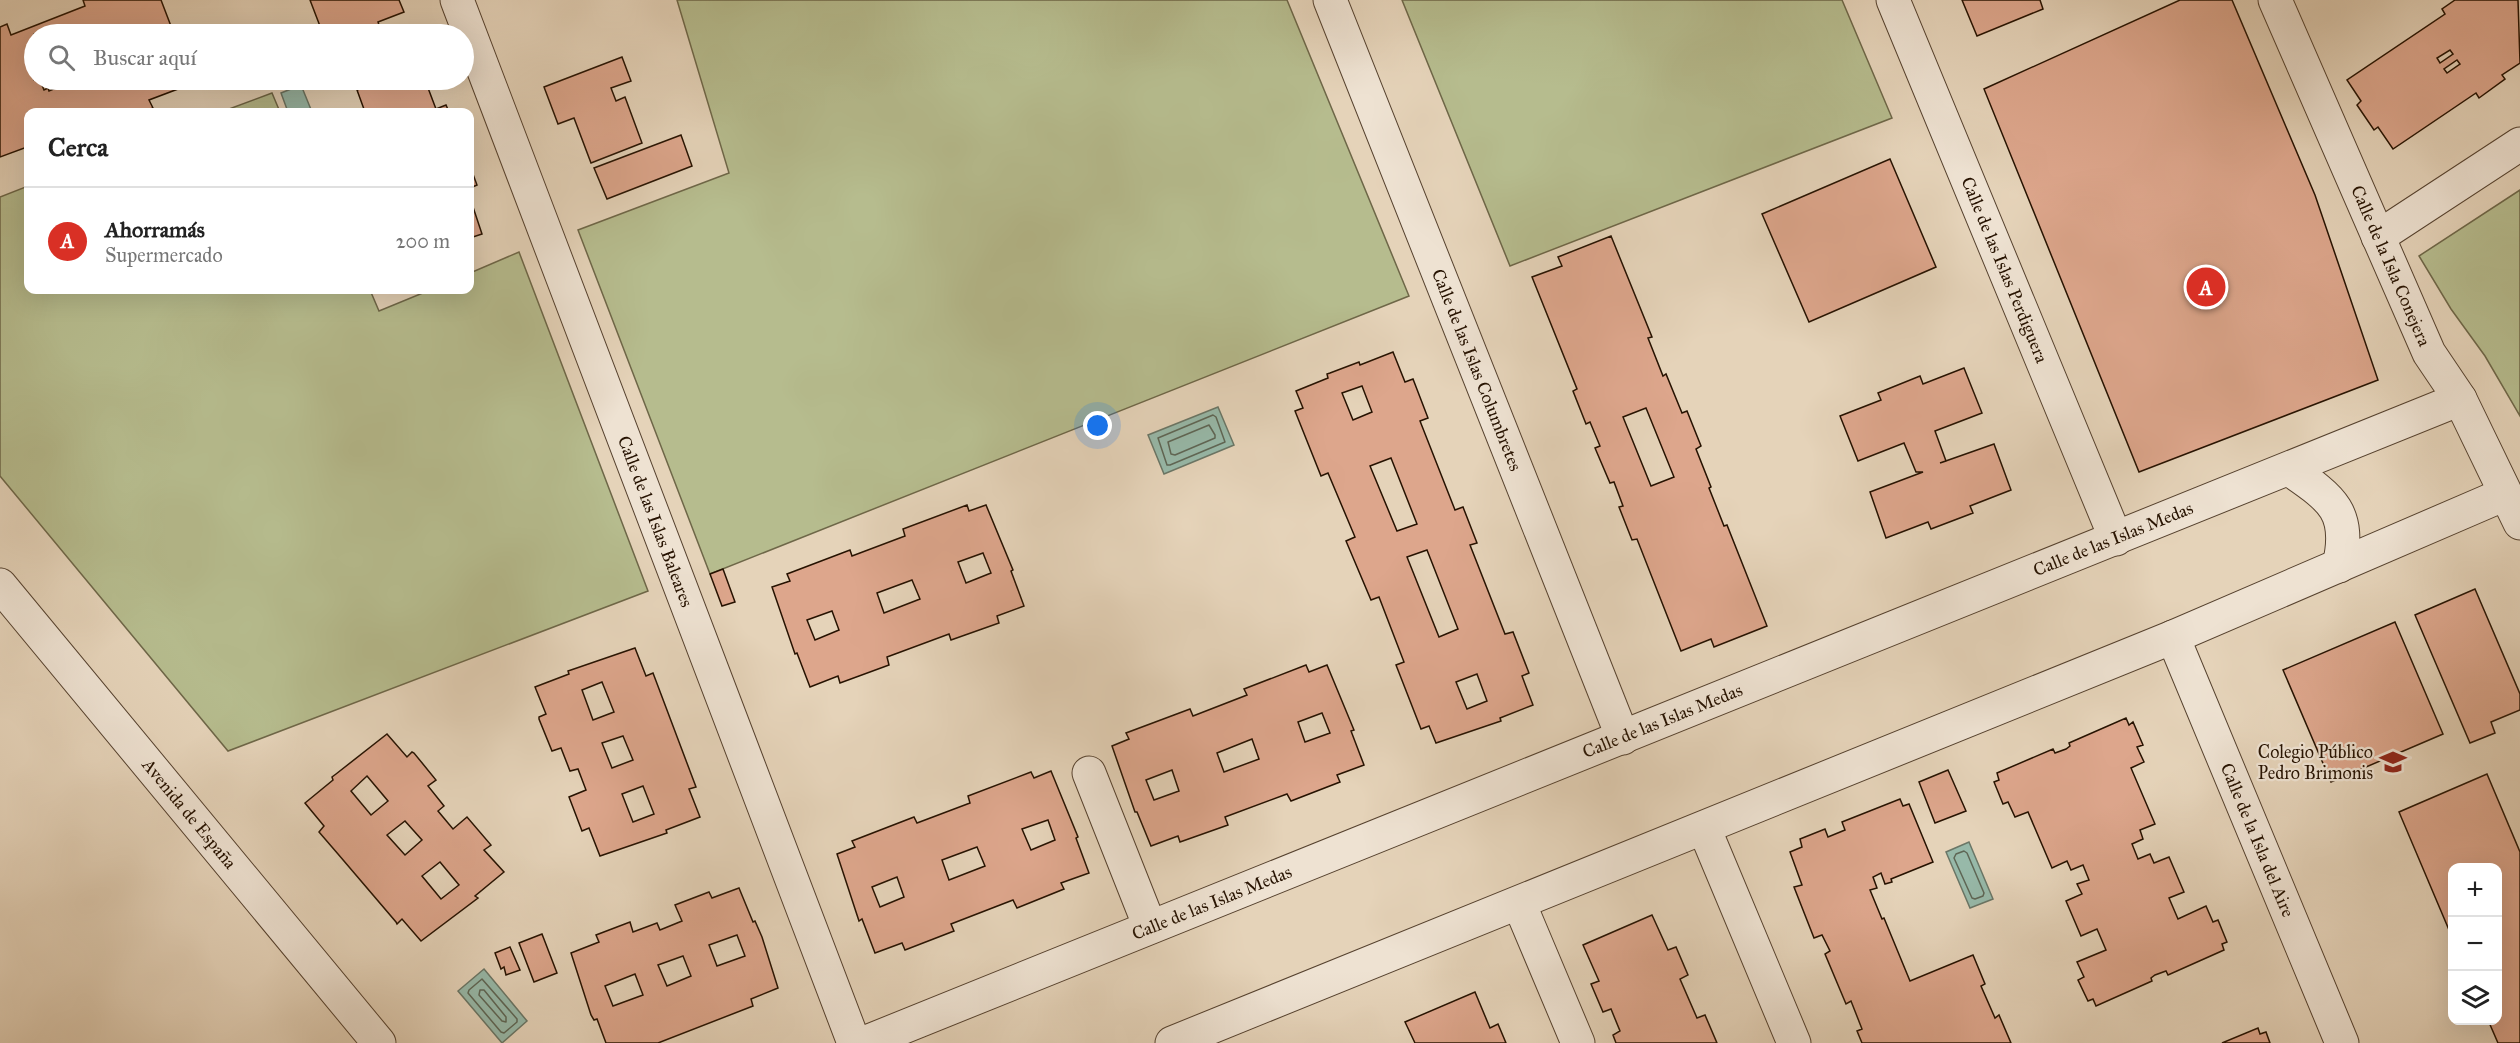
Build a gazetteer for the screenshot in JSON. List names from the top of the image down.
{
  "streets": {
    "street": [
      "Calle de la Isla Conejera",
      "Calle de las Islas Perdiguera",
      "Calle de las Islas Columbretes",
      "Calle de las Islas Baleares",
      "Calle de las Islas Medas",
      "Avenida de España",
      "Calle de la Isla del Aire"
    ]
  },
  "crossings": [
    ["Calle de la Isla Conejera", "Calle de las Islas Medas"],
    ["Calle de las Islas Perdiguera", "Calle de las Islas Medas"],
    ["Calle de las Islas Columbretes", "Calle de las Islas Medas"]
  ],
  "places": {
    "school or university": ["Colegio Público Pedro Brimonis"]
  },
  "page": {
    "search": "Buscar aquí",
    "heading": "Cerca",
    "list": [
      {
        "mark": "A",
        "name": "Ahorramás",
        "note": "Supermercado",
        "value": "200 m"
      }
    ],
    "pins": "A",
    "map_buttons": ["+", "−"]
  }
}
